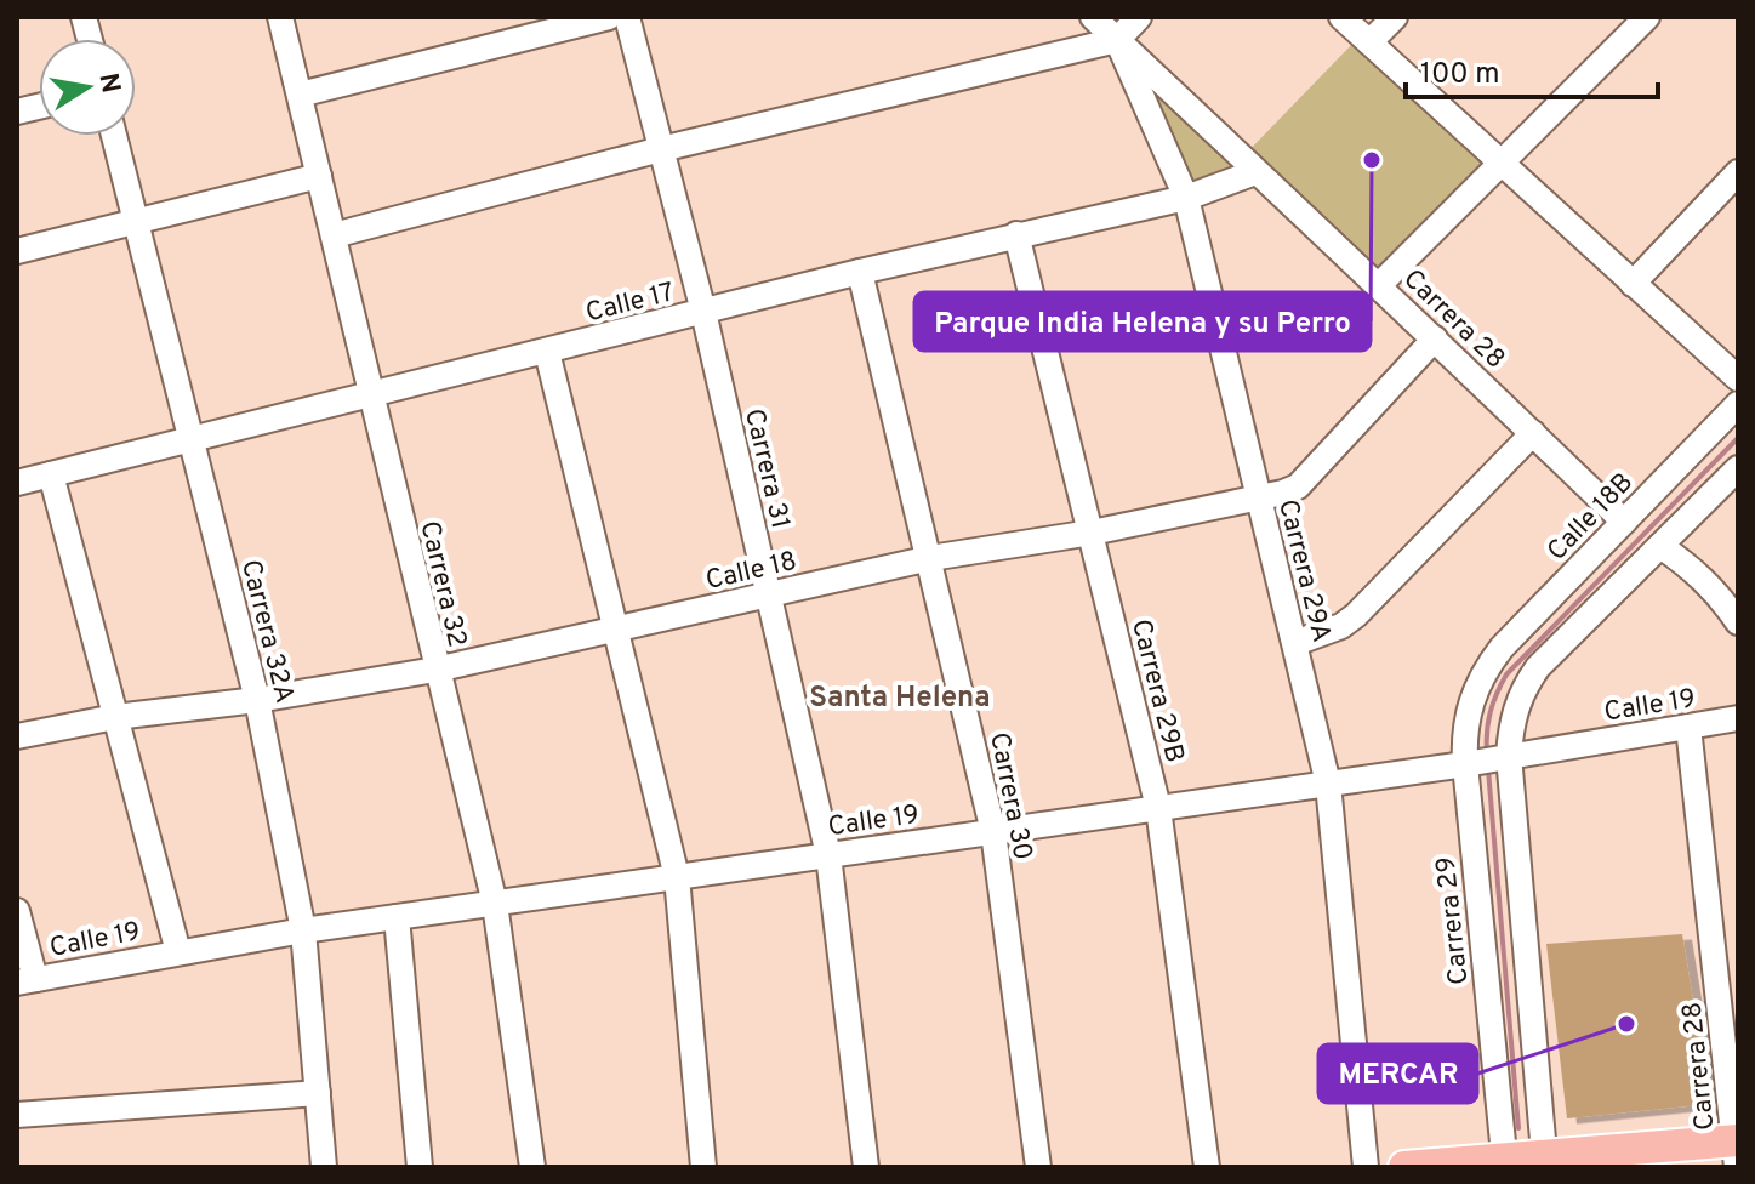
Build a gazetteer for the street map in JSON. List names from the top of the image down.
{
  "streets": {
    "street": [
      "Calle 17",
      "Carrera 28",
      "Carrera 31",
      "Calle 18B",
      "Calle 18",
      "Carrera 29A",
      "Carrera 32",
      "Carrera 32A",
      "Carrera 29B",
      "Calle 19",
      "Carrera 30",
      "Carrera 29"
    ]
  },
  "crossings": [
    ["Calle 17", "Carrera 28"],
    ["Calle 17", "Carrera 31"],
    ["Calle 17", "Carrera 29A"],
    ["Calle 17", "Carrera 32"],
    ["Calle 17", "Carrera 32A"],
    ["Calle 17", "Carrera 29B"],
    ["Calle 17", "Carrera 30"],
    ["Carrera 28", "Calle 18B"],
    ["Carrera 28", "Calle 18"],
    ["Carrera 28", "Carrera 29A"],
    ["Carrera 28", "Calle 19"],
    ["Carrera 31", "Calle 18"],
    ["Carrera 31", "Calle 19"],
    ["Calle 18B", "Carrera 29"],
    ["Calle 18", "Carrera 29A"],
    ["Calle 18", "Carrera 32"],
    ["Calle 18", "Carrera 32A"],
    ["Calle 18", "Carrera 29B"],
    ["Calle 18", "Carrera 30"],
    ["Carrera 29A", "Calle 19"],
    ["Carrera 32", "Calle 19"],
    ["Carrera 32A", "Calle 19"],
    ["Carrera 29B", "Calle 19"],
    ["Calle 19", "Carrera 30"],
    ["Calle 19", "Carrera 29"]
  ],
  "districts": ["Santa Helena"],
  "places": ["Parque India Helena y su Perro", "MERCAR"],
  "scale_bar": "100 m",
  "north": "right"
}
